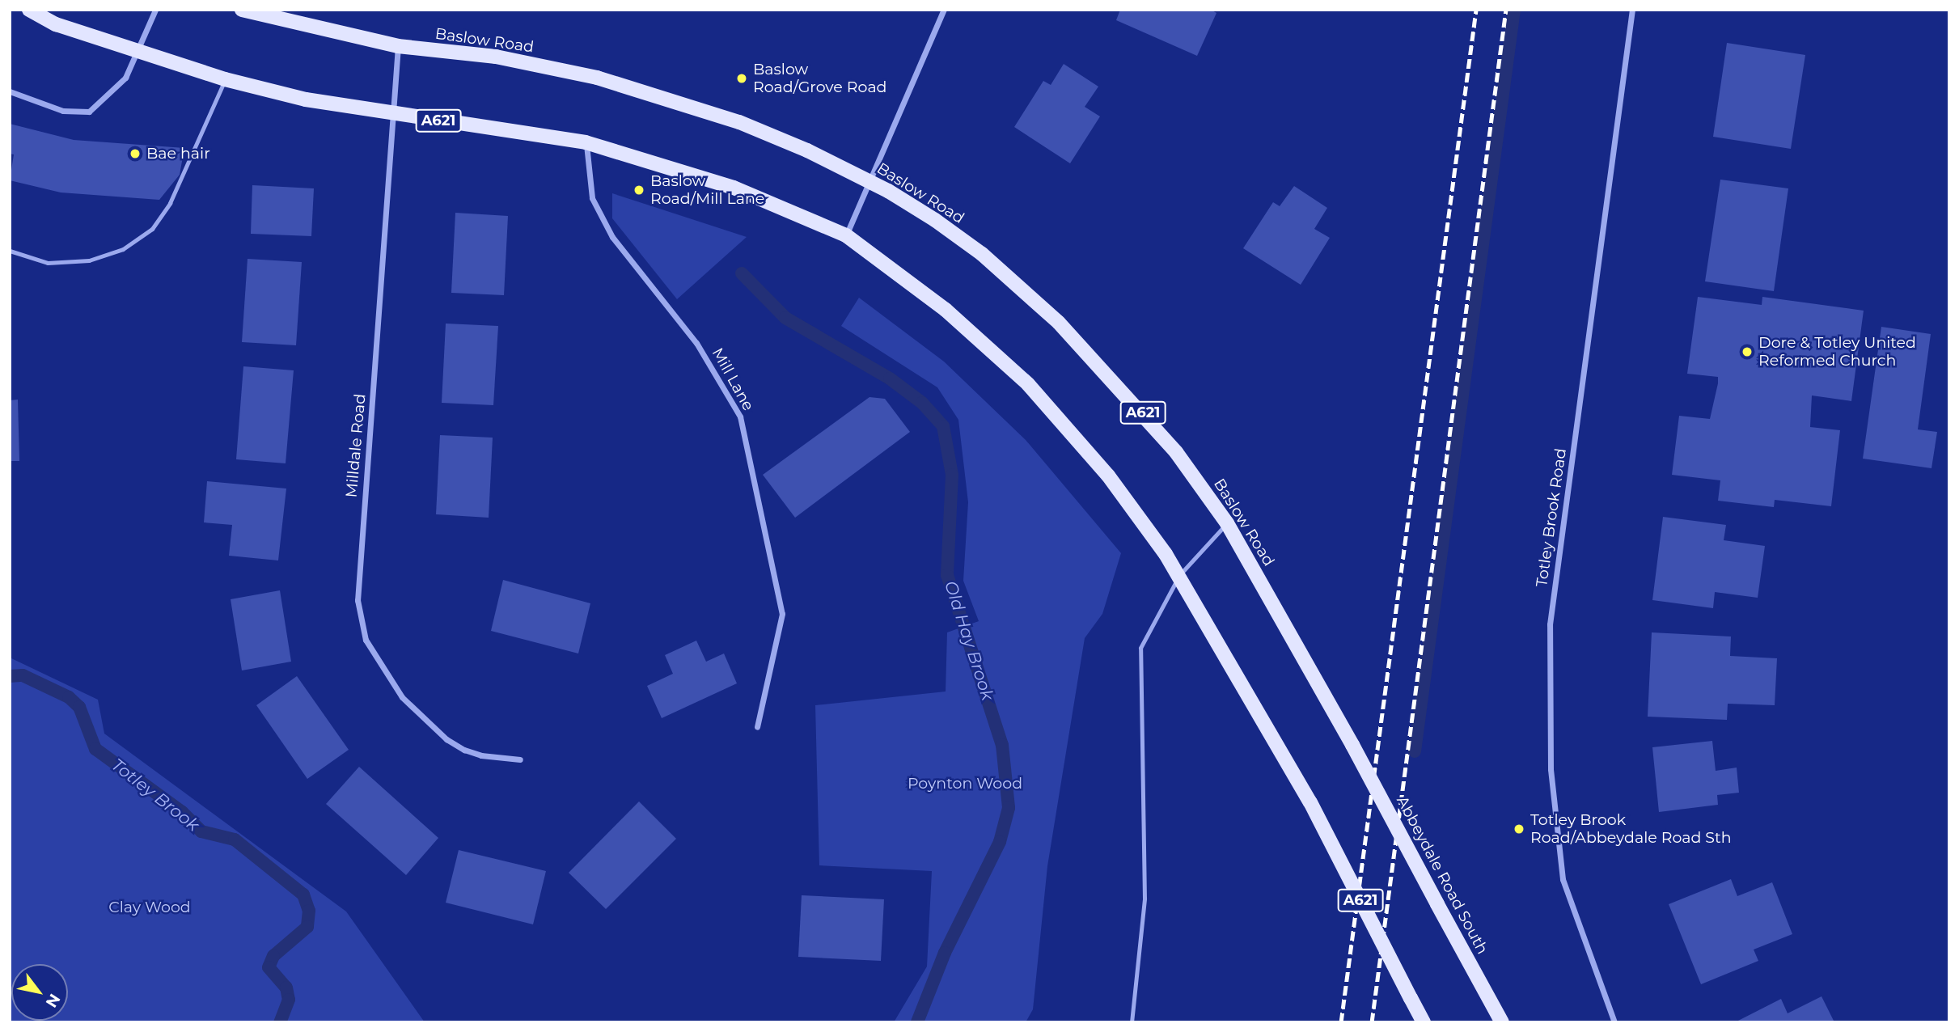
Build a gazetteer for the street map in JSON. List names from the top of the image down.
{
  "streets": {
    "main road": ["Baslow Road", "A621", "Abbeydale Road South"],
    "street": ["Mill Lane", "Milldale Road", "Totley Brook Road"]
  },
  "crossings": [
    ["Baslow Road", "Milldale Road"],
    ["Baslow Road", "Abbeydale Road South"],
    ["A621", "Mill Lane"],
    ["A621", "Milldale Road"]
  ],
  "water": ["Old Hay Brook", "Totley Brook"],
  "parks": ["Poynton Wood", "Clay Wood"],
  "places": [
    "Baslow Road/Grove Road",
    "Bae hair",
    "Baslow Road/Mill Lane",
    "Dore & Totley United Reformed Church",
    "Totley Brook Road/Abbeydale Road Sth"
  ],
  "north": "bottom right"
}
